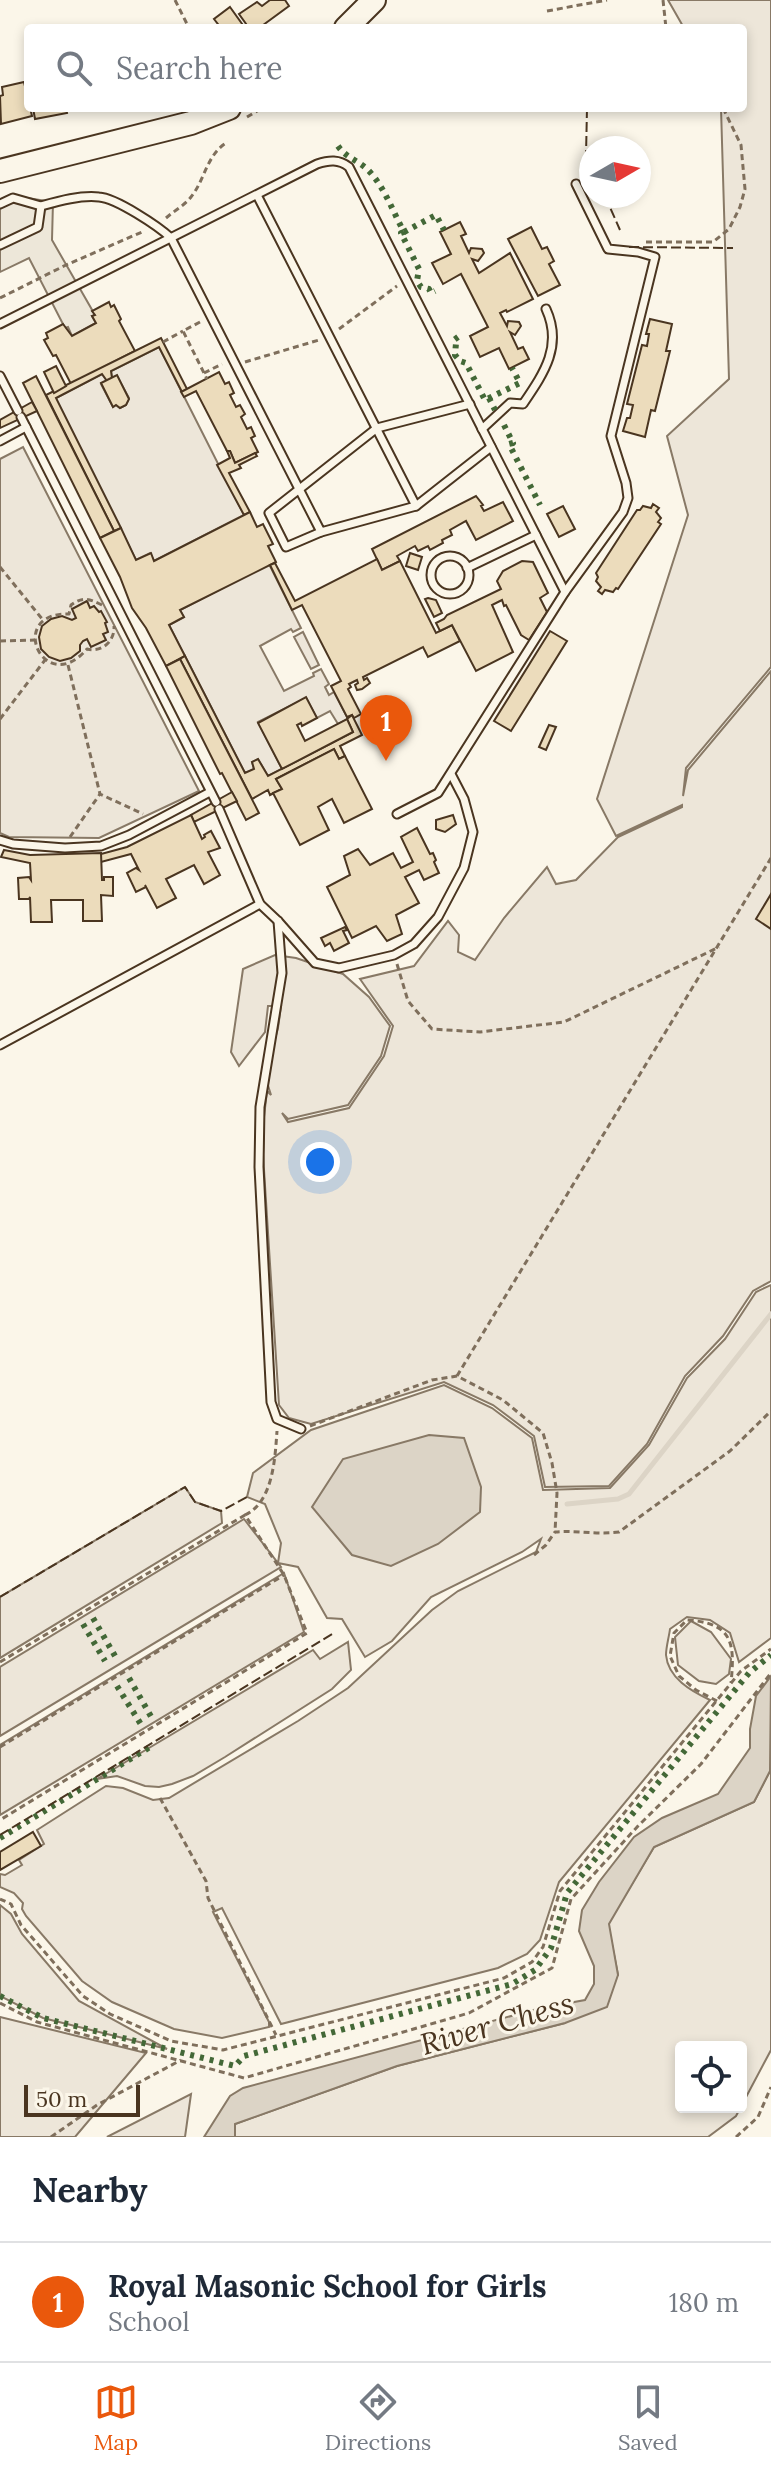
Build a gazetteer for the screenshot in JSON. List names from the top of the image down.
{
  "water": ["River Chess"],
  "scale_bar": "50 m",
  "north": "right",
  "page": {
    "search": "Search here",
    "pins": "1",
    "scale": "50 m",
    "heading": "Nearby",
    "list": [
      {
        "mark": "1",
        "name": "Royal Masonic School for Girls",
        "note": "School",
        "value": "180 m"
      }
    ],
    "nav": ["Map", "Directions", "Saved"]
  }
}
